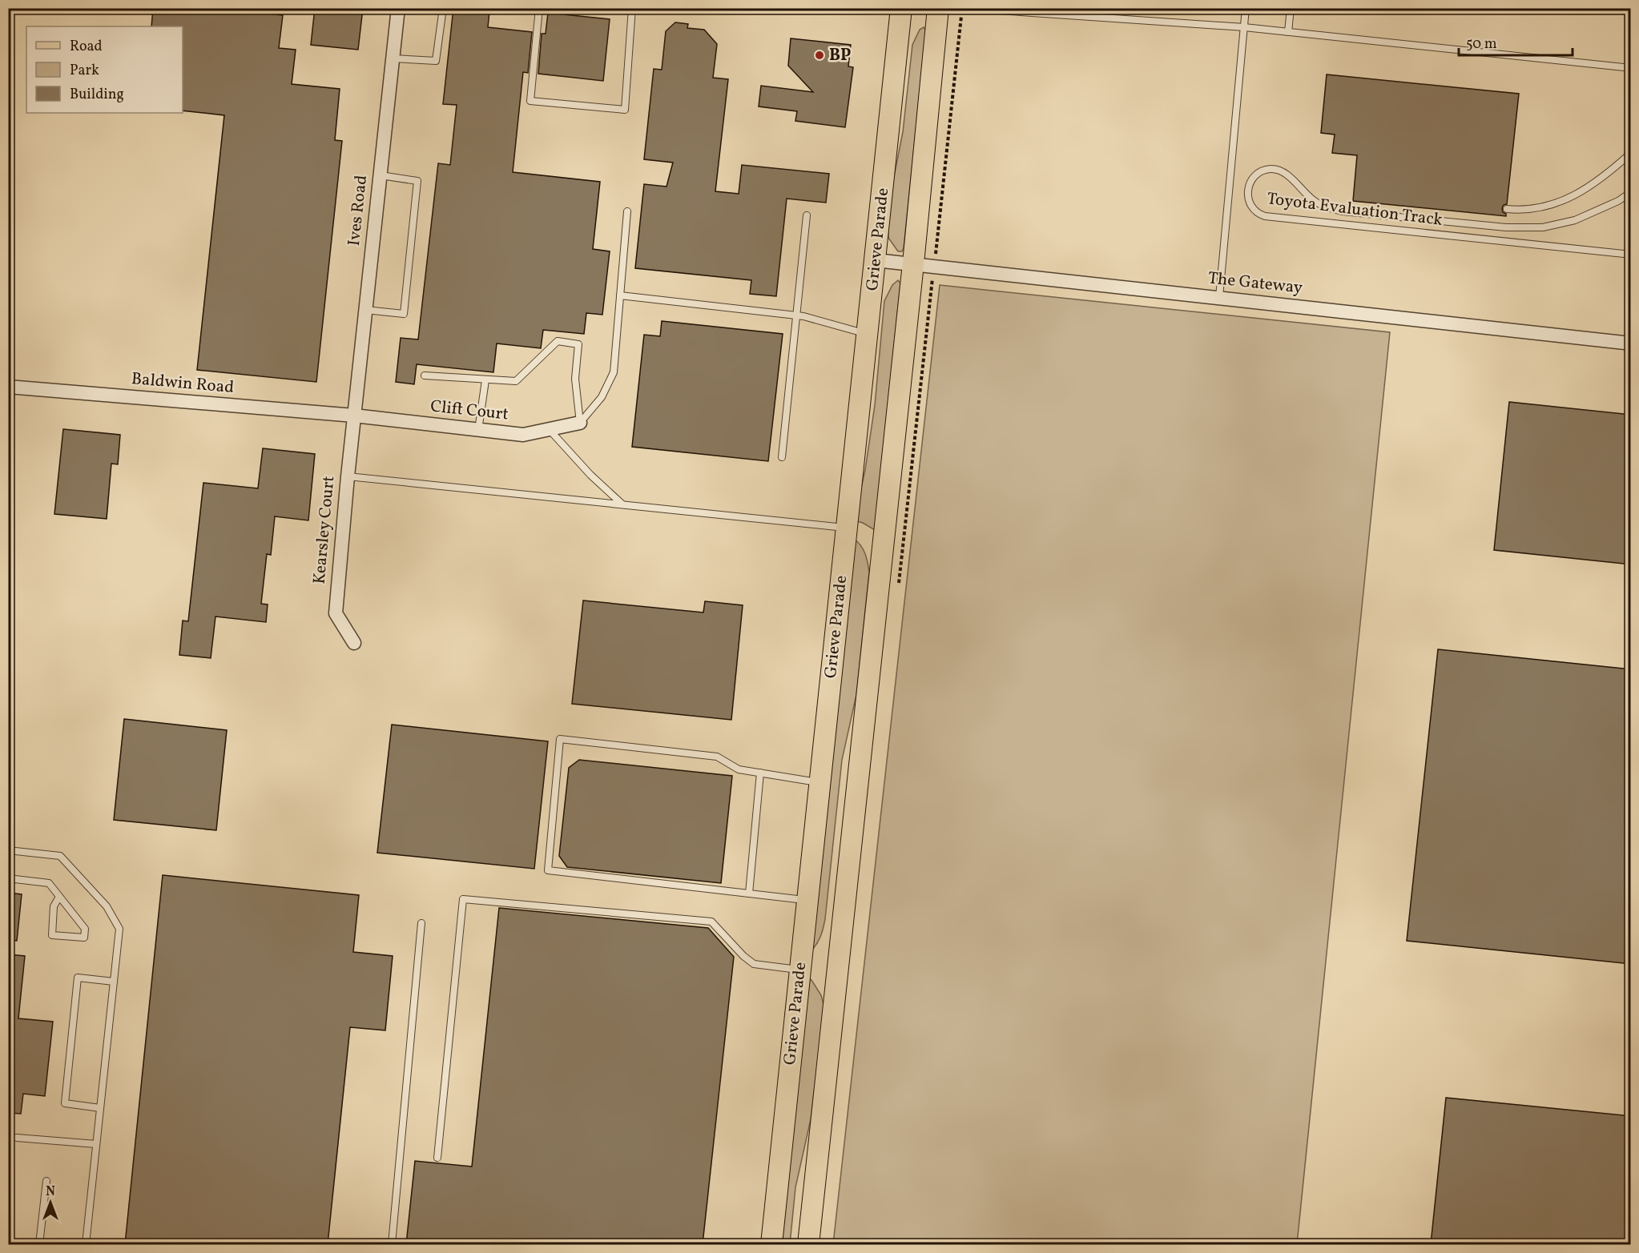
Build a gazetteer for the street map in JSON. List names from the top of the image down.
{
  "streets": {
    "main road": ["Grieve Parade"],
    "street": [
      "Ives Road",
      "The Gateway",
      "Baldwin Road",
      "Clift Court",
      "Kearsley Court"
    ],
    "lane": ["Toyota Evaluation Track"]
  },
  "crossings": [
    ["Ives Road", "Baldwin Road"],
    ["Ives Road", "Clift Court"],
    ["Ives Road", "Kearsley Court"],
    ["Grieve Parade", "The Gateway"],
    ["Baldwin Road", "Clift Court"],
    ["Baldwin Road", "Kearsley Court"],
    ["Clift Court", "Kearsley Court"]
  ],
  "places": ["BP"],
  "legend": ["Road", "Park", "Building"],
  "scale_bar": "50 m",
  "north": "top"
}
